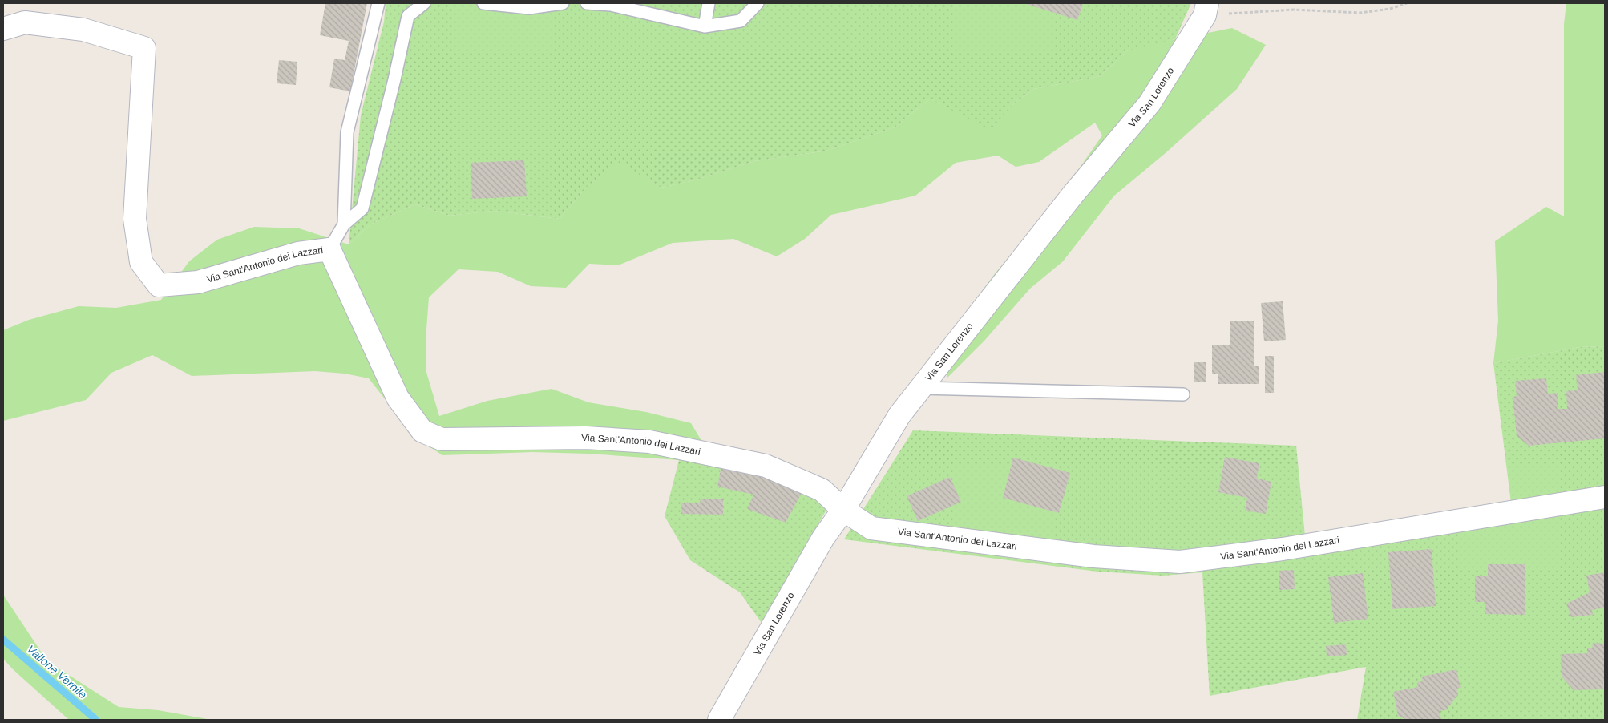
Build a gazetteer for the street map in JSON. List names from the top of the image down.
{
  "streets": {
    "street": ["Via San Lorenzo", "Via Sant'Antonio dei Lazzari"]
  },
  "crossings": [
    ["Via San Lorenzo", "Via Sant'Antonio dei Lazzari"]
  ],
  "water": ["Vallone Vernile"]
}
